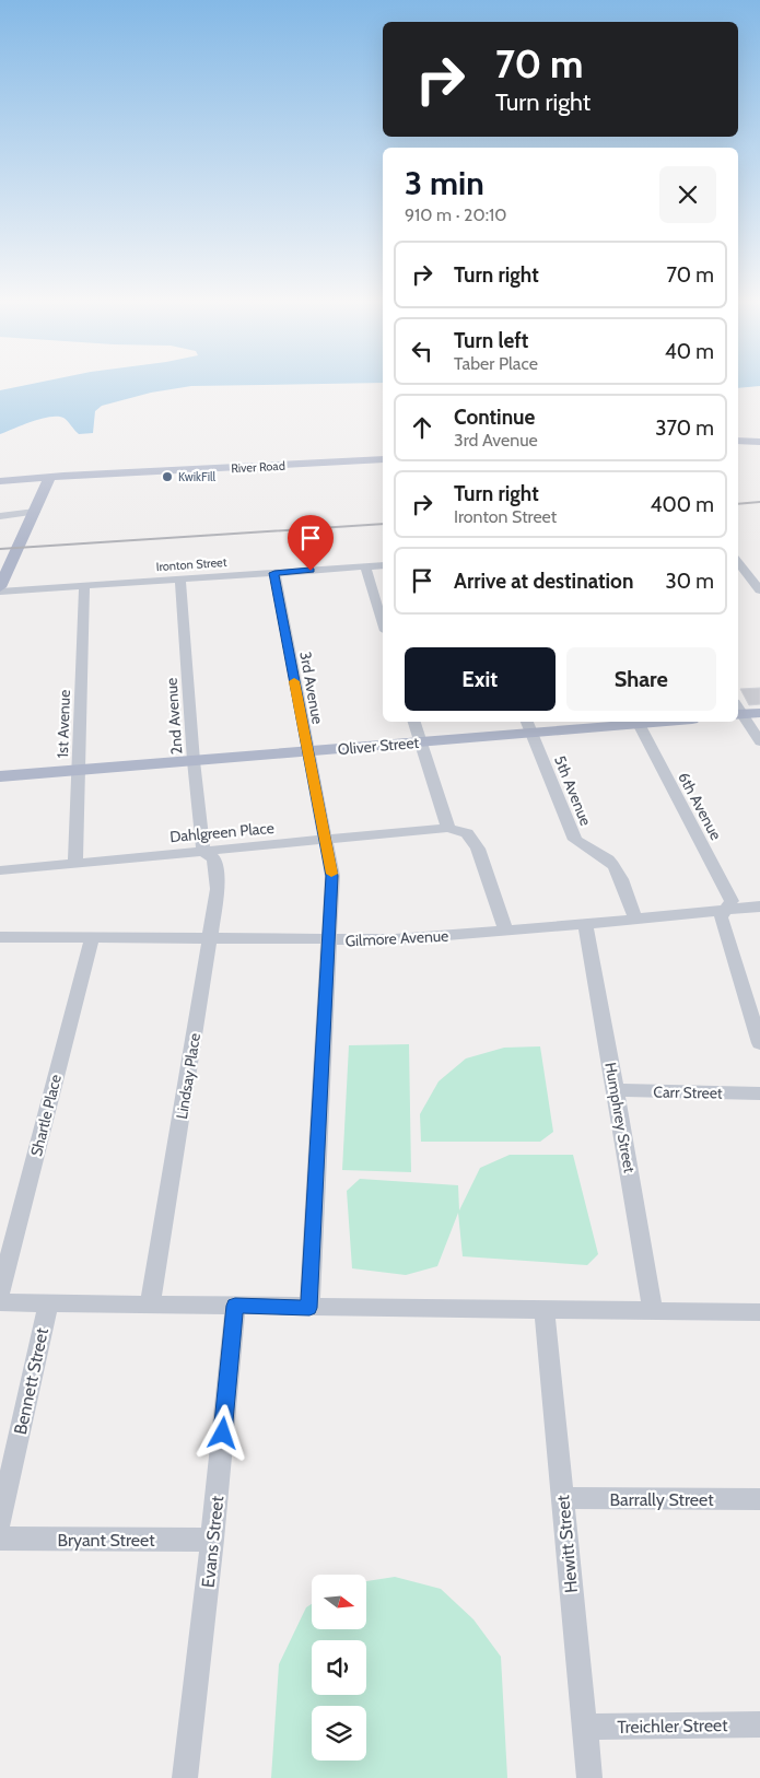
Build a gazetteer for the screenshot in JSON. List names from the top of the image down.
{
  "streets": {
    "main road": ["River Road", "Oliver Street"],
    "street": [
      "Ironton Street",
      "3rd Avenue",
      "2nd Avenue",
      "1st Avenue",
      "5th Avenue",
      "6th Avenue",
      "Dahlgreen Place",
      "Gilmore Avenue",
      "Lindsay Place",
      "Carr Street",
      "Shartle Place",
      "Humphrey Street",
      "Bennett Street",
      "Barrally Street",
      "Bryant Street",
      "Evans Street",
      "Hewitt Street",
      "Treichler Street"
    ]
  },
  "crossings": [
    ["Ironton Street", "3rd Avenue"],
    ["Ironton Street", "2nd Avenue"],
    ["Ironton Street", "1st Avenue"],
    ["3rd Avenue", "Oliver Street"],
    ["3rd Avenue", "Dahlgreen Place"],
    ["3rd Avenue", "Gilmore Avenue"],
    ["2nd Avenue", "Oliver Street"],
    ["2nd Avenue", "Dahlgreen Place"],
    ["2nd Avenue", "Lindsay Place"],
    ["1st Avenue", "Oliver Street"],
    ["1st Avenue", "Dahlgreen Place"],
    ["Oliver Street", "5th Avenue"],
    ["5th Avenue", "Gilmore Avenue"],
    ["6th Avenue", "Gilmore Avenue"],
    ["Dahlgreen Place", "Lindsay Place"],
    ["Gilmore Avenue", "Lindsay Place"],
    ["Gilmore Avenue", "Shartle Place"],
    ["Gilmore Avenue", "Humphrey Street"],
    ["Carr Street", "Humphrey Street"],
    ["Barrally Street", "Hewitt Street"],
    ["Bryant Street", "Evans Street"],
    ["Hewitt Street", "Treichler Street"]
  ],
  "places": ["KwikFill"],
  "north": "right",
  "page": {
    "turn": ["70 m", "Turn right"],
    "heading": ["3 min", "910 m · 20:10"],
    "list": [
      {
        "name": "Turn right",
        "value": "70 m"
      },
      {
        "name": "Turn left",
        "note": "Taber Place",
        "value": "40 m"
      },
      {
        "name": "Continue",
        "note": "3rd Avenue",
        "value": "370 m"
      },
      {
        "name": "Turn right",
        "note": "Ironton Street",
        "value": "400 m"
      },
      {
        "name": "Arrive at destination",
        "value": "30 m"
      }
    ],
    "buttons": ["Exit", "Share"]
  }
}
